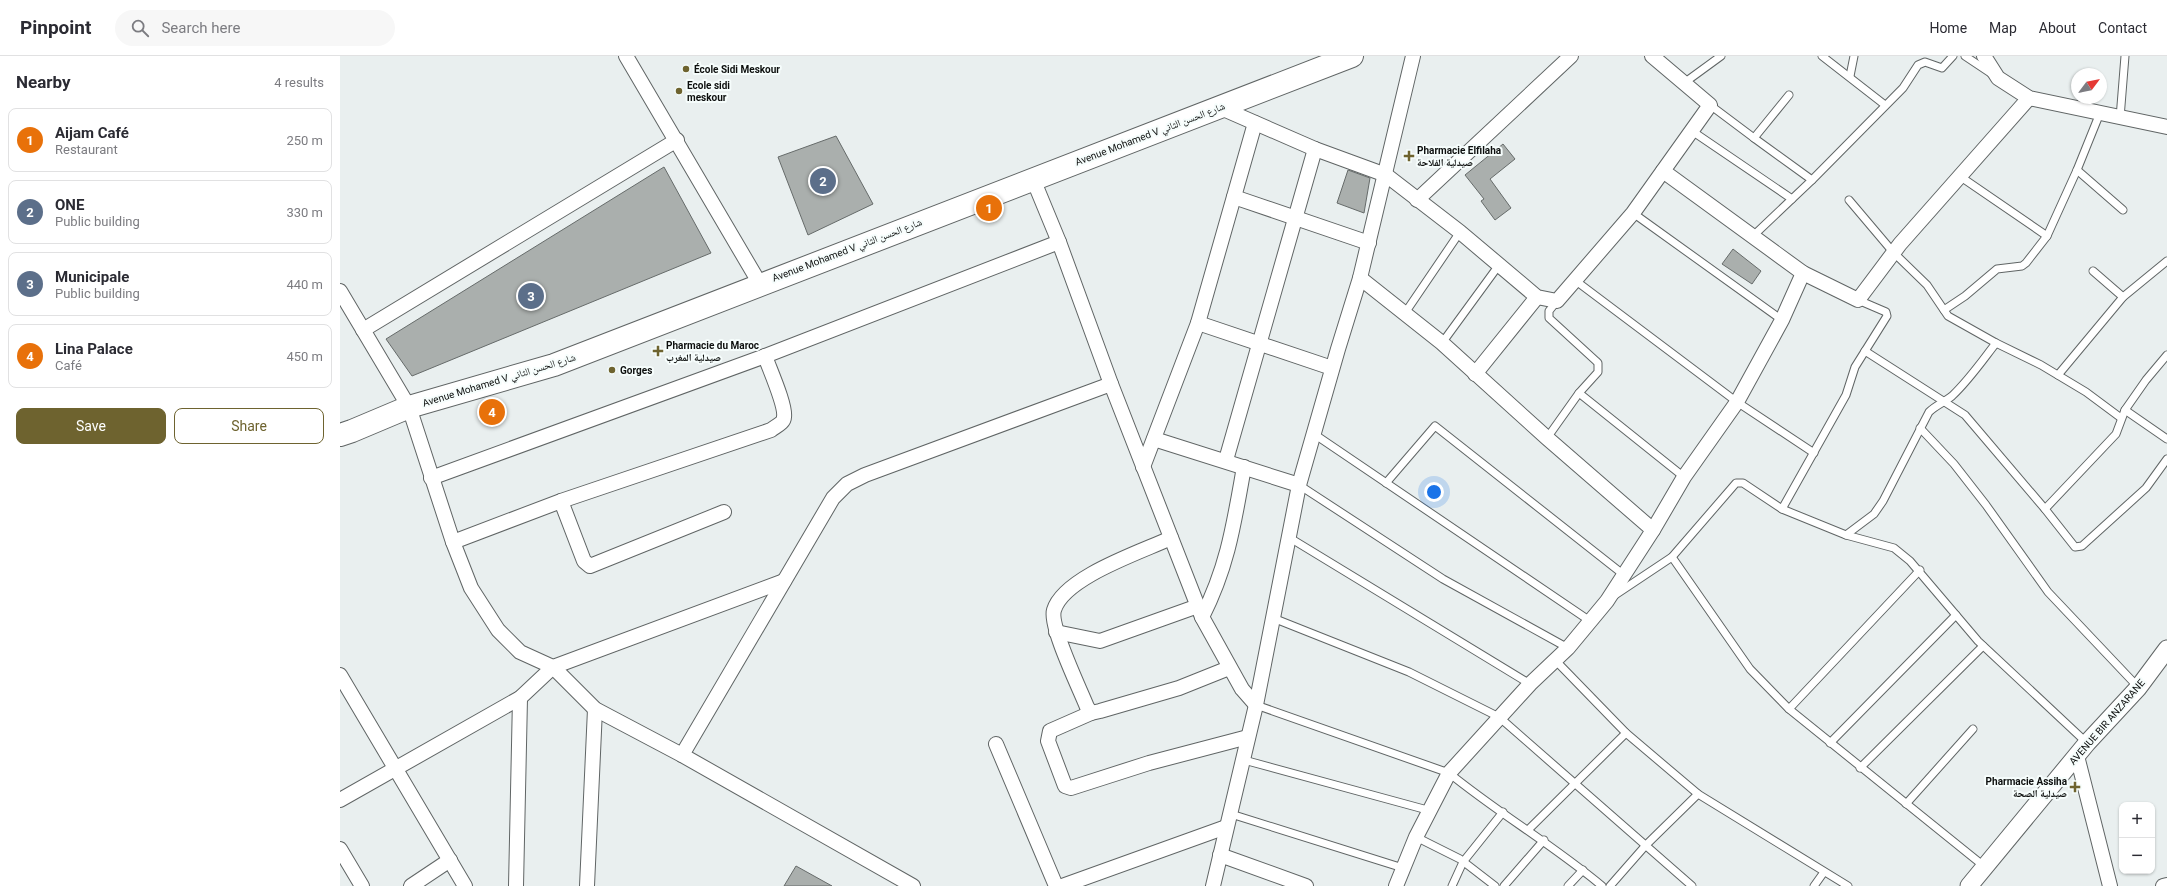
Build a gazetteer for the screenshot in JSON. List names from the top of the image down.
{
  "streets": {
    "main road": ["Avenue Mohamed V شارع الحسن الثاني"],
    "street": ["AVENUE BIR ANZARANE"]
  },
  "places": {
    "other": ["École Sidi Meskour", "Ecole sidi meskour", "Gorges"],
    "health": ["Pharmacie Elfilaha صيدلية الفلاحة", "Pharmacie du Maroc صيدلية المغرب", "Pharmacie Assiha صيدلية الصحة"]
  },
  "north": "top right",
  "page": {
    "header": "Pinpoint",
    "search": "Search here",
    "nav": [
      "Home",
      "Map",
      "About",
      "Contact"
    ],
    "heading": ["Nearby", "4 results"],
    "list": [
      {
        "mark": "1",
        "name": "Aijam Café",
        "note": "Restaurant",
        "value": "250 m"
      },
      {
        "mark": "2",
        "name": "ONE",
        "note": "Public building",
        "value": "330 m"
      },
      {
        "mark": "3",
        "name": "Municipale",
        "note": "Public building",
        "value": "440 m"
      },
      {
        "mark": "4",
        "name": "Lina Palace",
        "note": "Café",
        "value": "450 m"
      }
    ],
    "pins": [
      "2",
      "1",
      "3",
      "4"
    ],
    "buttons": ["Save", "Share"],
    "map_buttons": ["+", "−"]
  }
}
